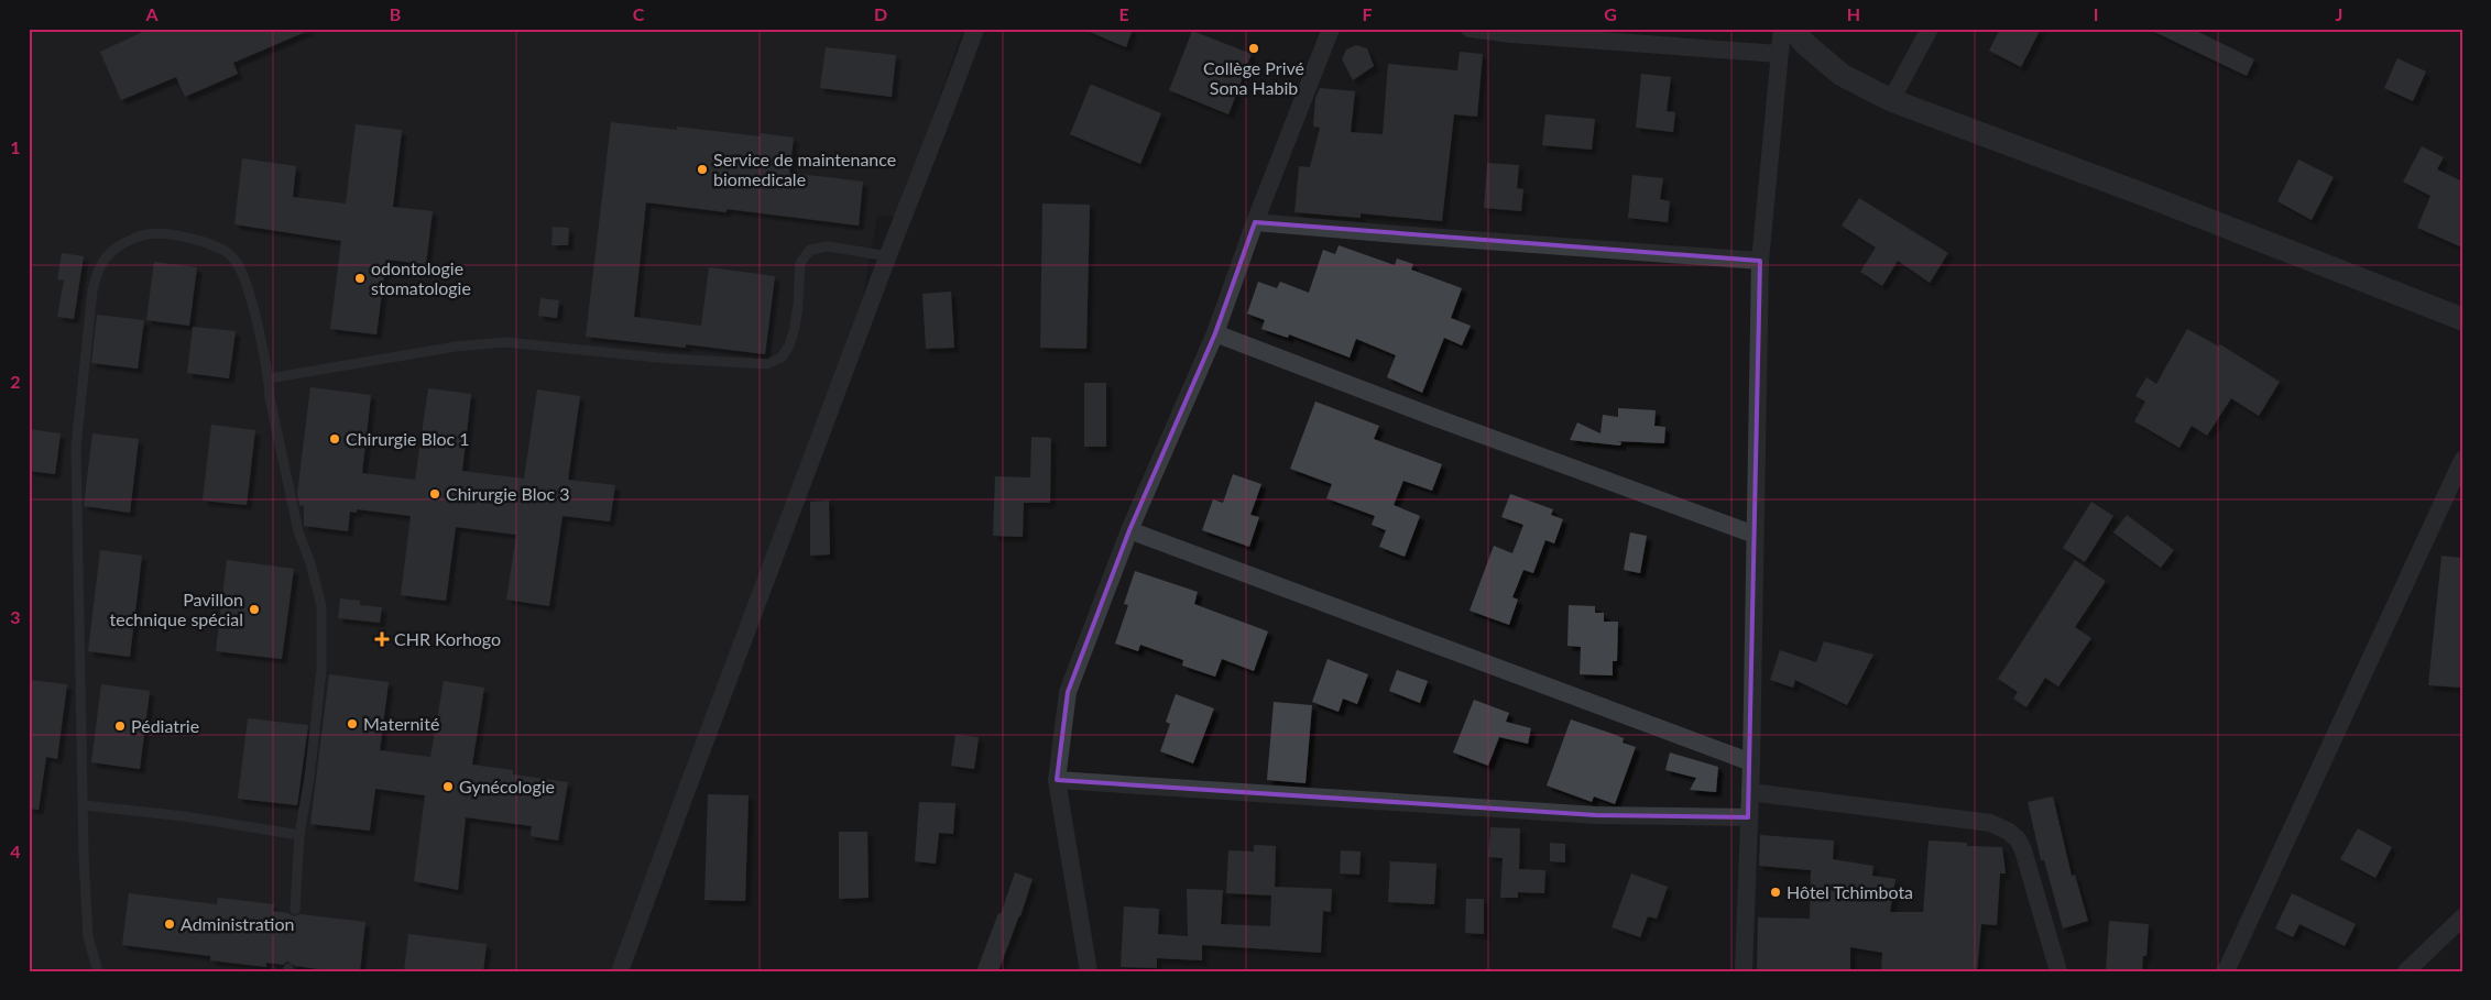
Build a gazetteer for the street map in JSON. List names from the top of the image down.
{
  "places": {
    "other": [
      "Collège Privé Sona Habib",
      "Service de maintenance biomedicale",
      "odontologie stomatologie",
      "Chirurgie Bloc 1",
      "Chirurgie Bloc 3",
      "Pavillon technique spécial",
      "Maternité",
      "Pédiatrie",
      "Gynécologie",
      "Hôtel Tchimbota",
      "Administration"
    ],
    "health": ["CHR Korhogo"]
  },
  "grid": {
    "columns": [
      "A",
      "B",
      "C",
      "D",
      "E",
      "F",
      "G",
      "H",
      "I",
      "J"
    ],
    "rows": [
      "1",
      "2",
      "3",
      "4"
    ]
  }
}
